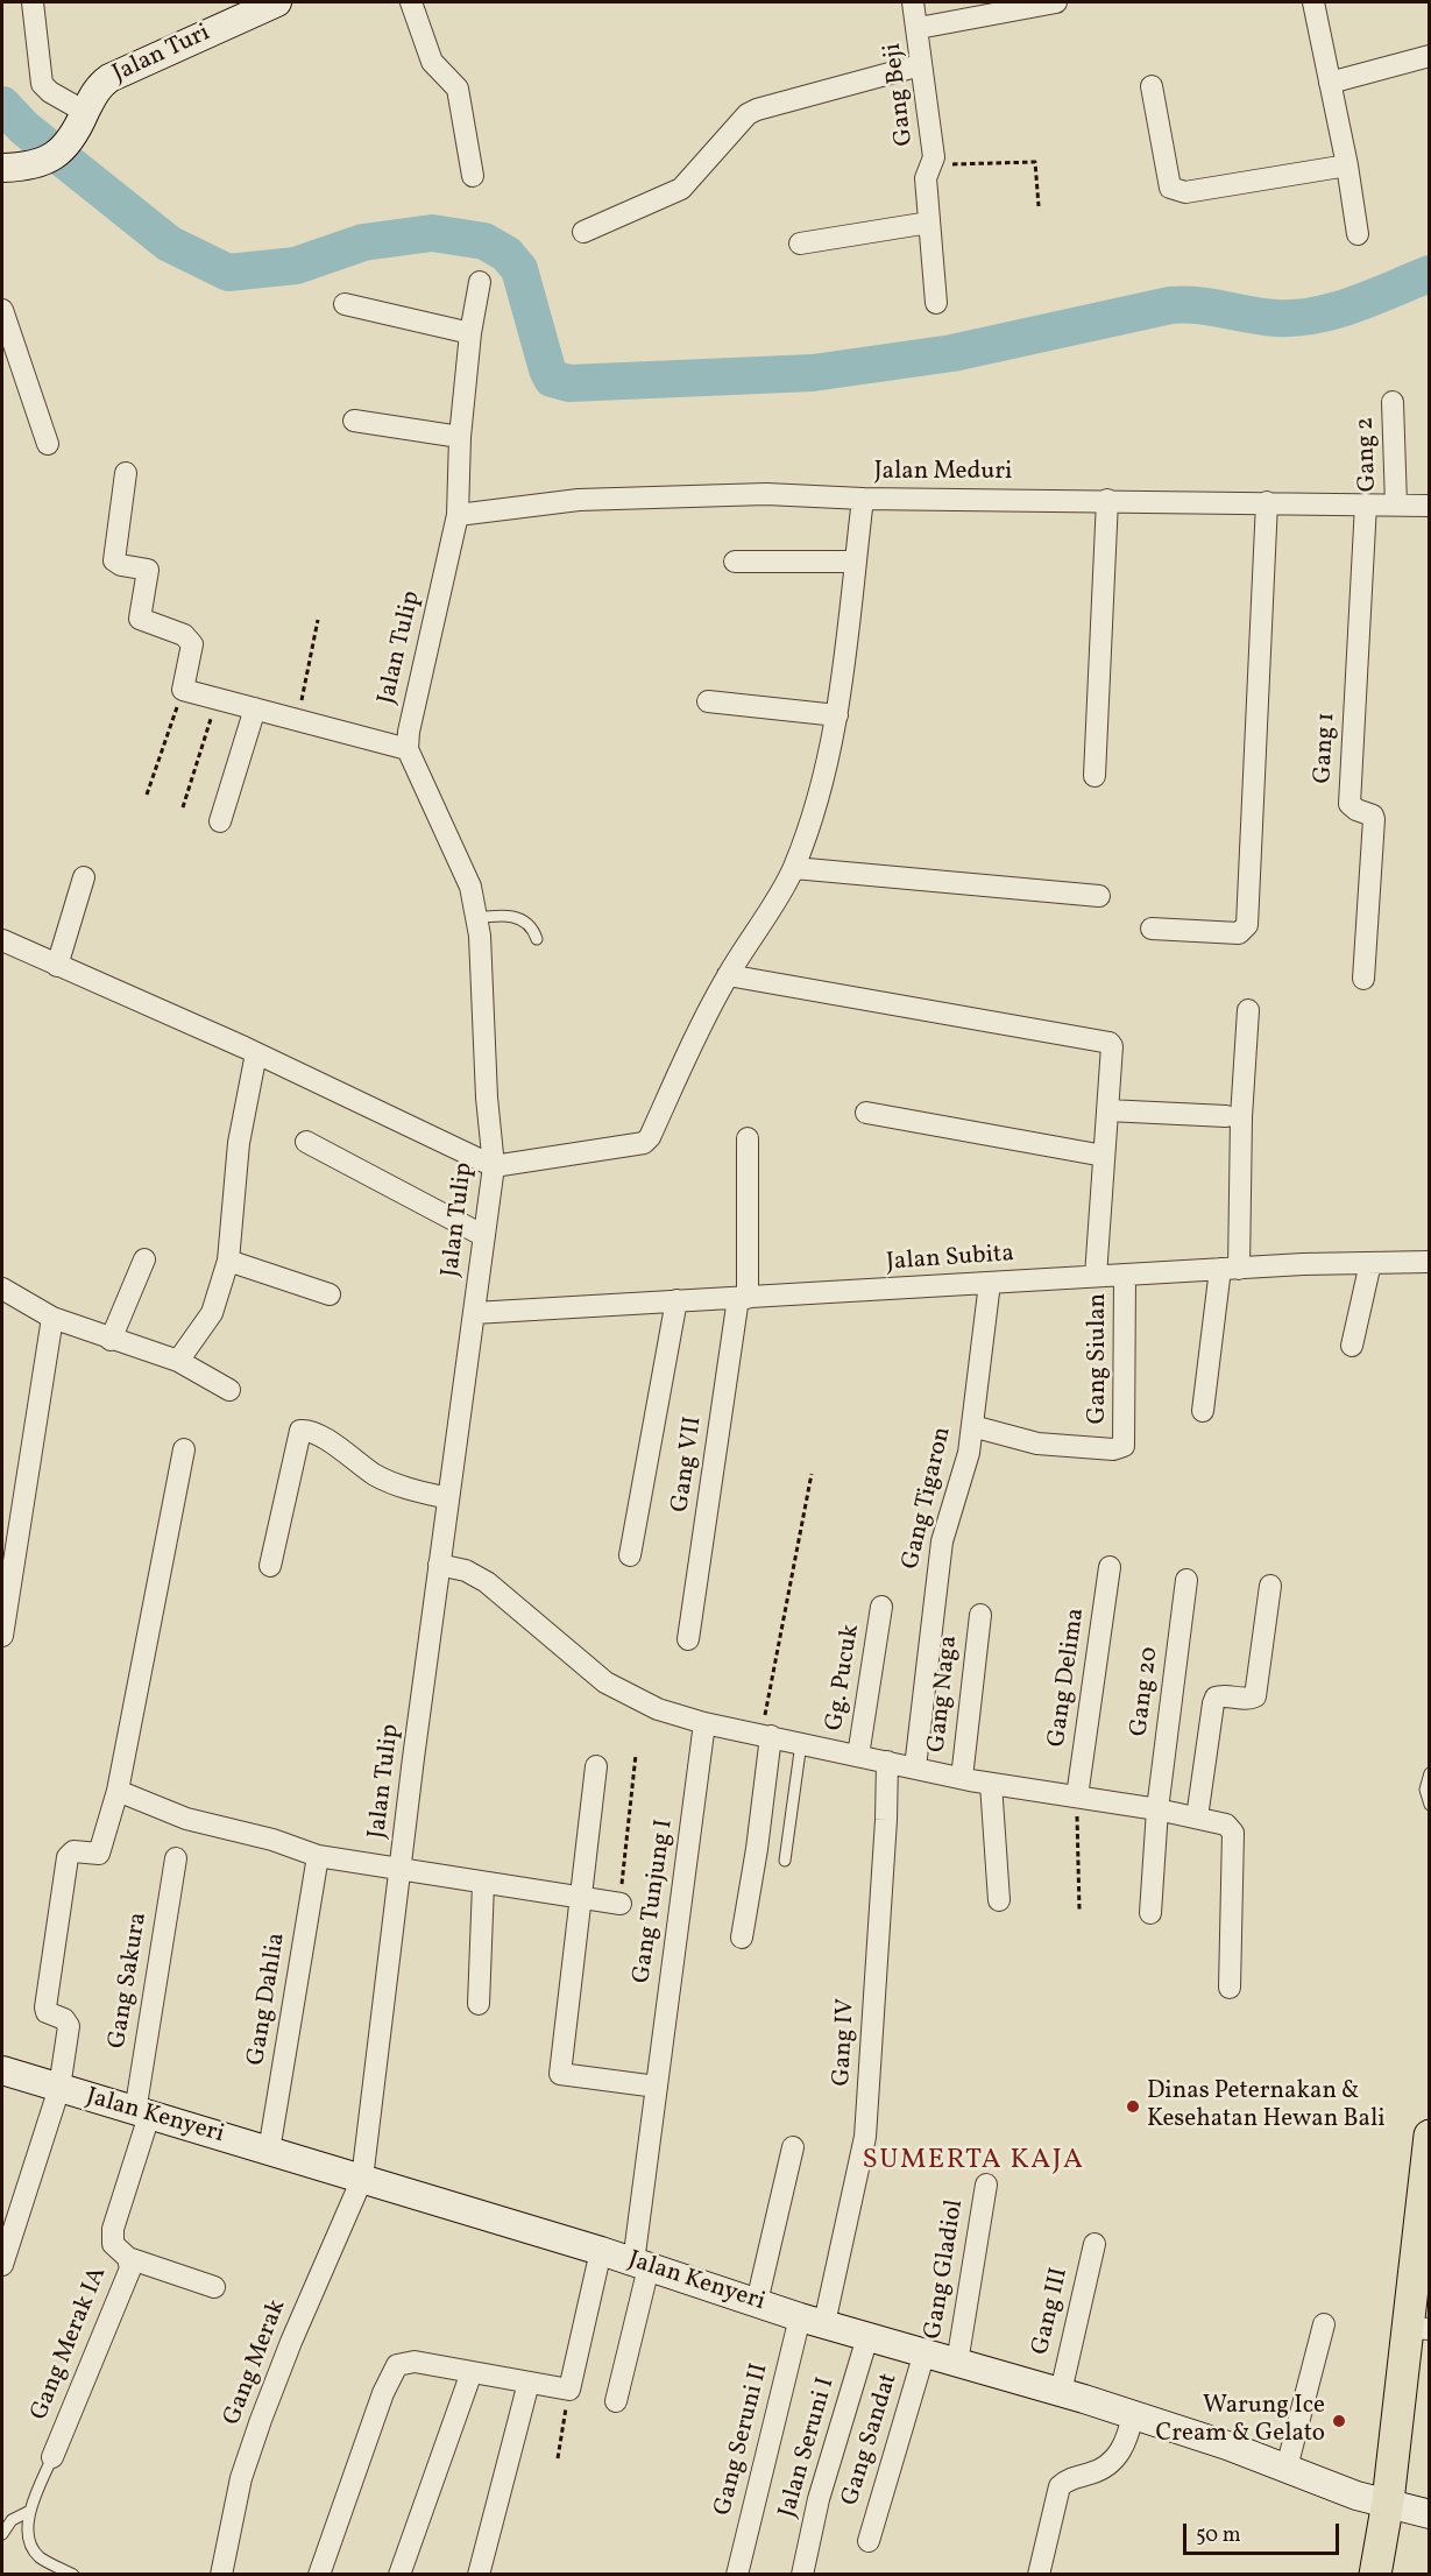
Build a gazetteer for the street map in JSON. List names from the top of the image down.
{
  "streets": {
    "street": [
      "Jalan Turi",
      "Gang Beji",
      "Gang 2",
      "Jalan Meduri",
      "Jalan Tulip",
      "Gang 1",
      "Jalan Subita",
      "Gang Siulan",
      "Gang VII",
      "Gang Tigaron",
      "Gg. Pucuk",
      "Gang Delima",
      "Gang 20",
      "Gang Naga",
      "Gang Tunjung I",
      "Gang Sakura",
      "Gang Dahlia",
      "Gang IV",
      "Jalan Kenyeri",
      "Gang Gladiol",
      "Gang III",
      "Gang Merak IA",
      "Gang Merak",
      "Gang Seruni II",
      "Gang Sandat",
      "Jalan Seruni I"
    ]
  },
  "crossings": [
    ["Gang 2", "Jalan Meduri"],
    ["Jalan Meduri", "Jalan Tulip"],
    ["Jalan Meduri", "Gang 1"],
    ["Jalan Tulip", "Jalan Subita"],
    ["Jalan Tulip", "Jalan Kenyeri"],
    ["Jalan Tulip", "Gang Merak"],
    ["Jalan Subita", "Gang Siulan"],
    ["Jalan Subita", "Gang VII"],
    ["Jalan Subita", "Gang Tigaron"],
    ["Gang Siulan", "Gang Tigaron"],
    ["Gang Tunjung I", "Jalan Kenyeri"],
    ["Gang Sakura", "Jalan Kenyeri"],
    ["Gang Sakura", "Gang Merak IA"],
    ["Gang Dahlia", "Jalan Kenyeri"],
    ["Gang IV", "Jalan Kenyeri"],
    ["Gang IV", "Gang Seruni II"],
    ["Jalan Kenyeri", "Gang Gladiol"],
    ["Jalan Kenyeri", "Gang III"],
    ["Jalan Kenyeri", "Gang Merak IA"],
    ["Jalan Kenyeri", "Gang Merak"],
    ["Jalan Kenyeri", "Gang Seruni II"],
    ["Jalan Kenyeri", "Gang Sandat"],
    ["Jalan Kenyeri", "Jalan Seruni I"]
  ],
  "districts": ["SUMERTA KAJA"],
  "places": ["Dinas Peternakan & Kesehatan Hewan Bali", "Warung Ice Cream & Gelato"],
  "scale_bar": "50 m"
}
